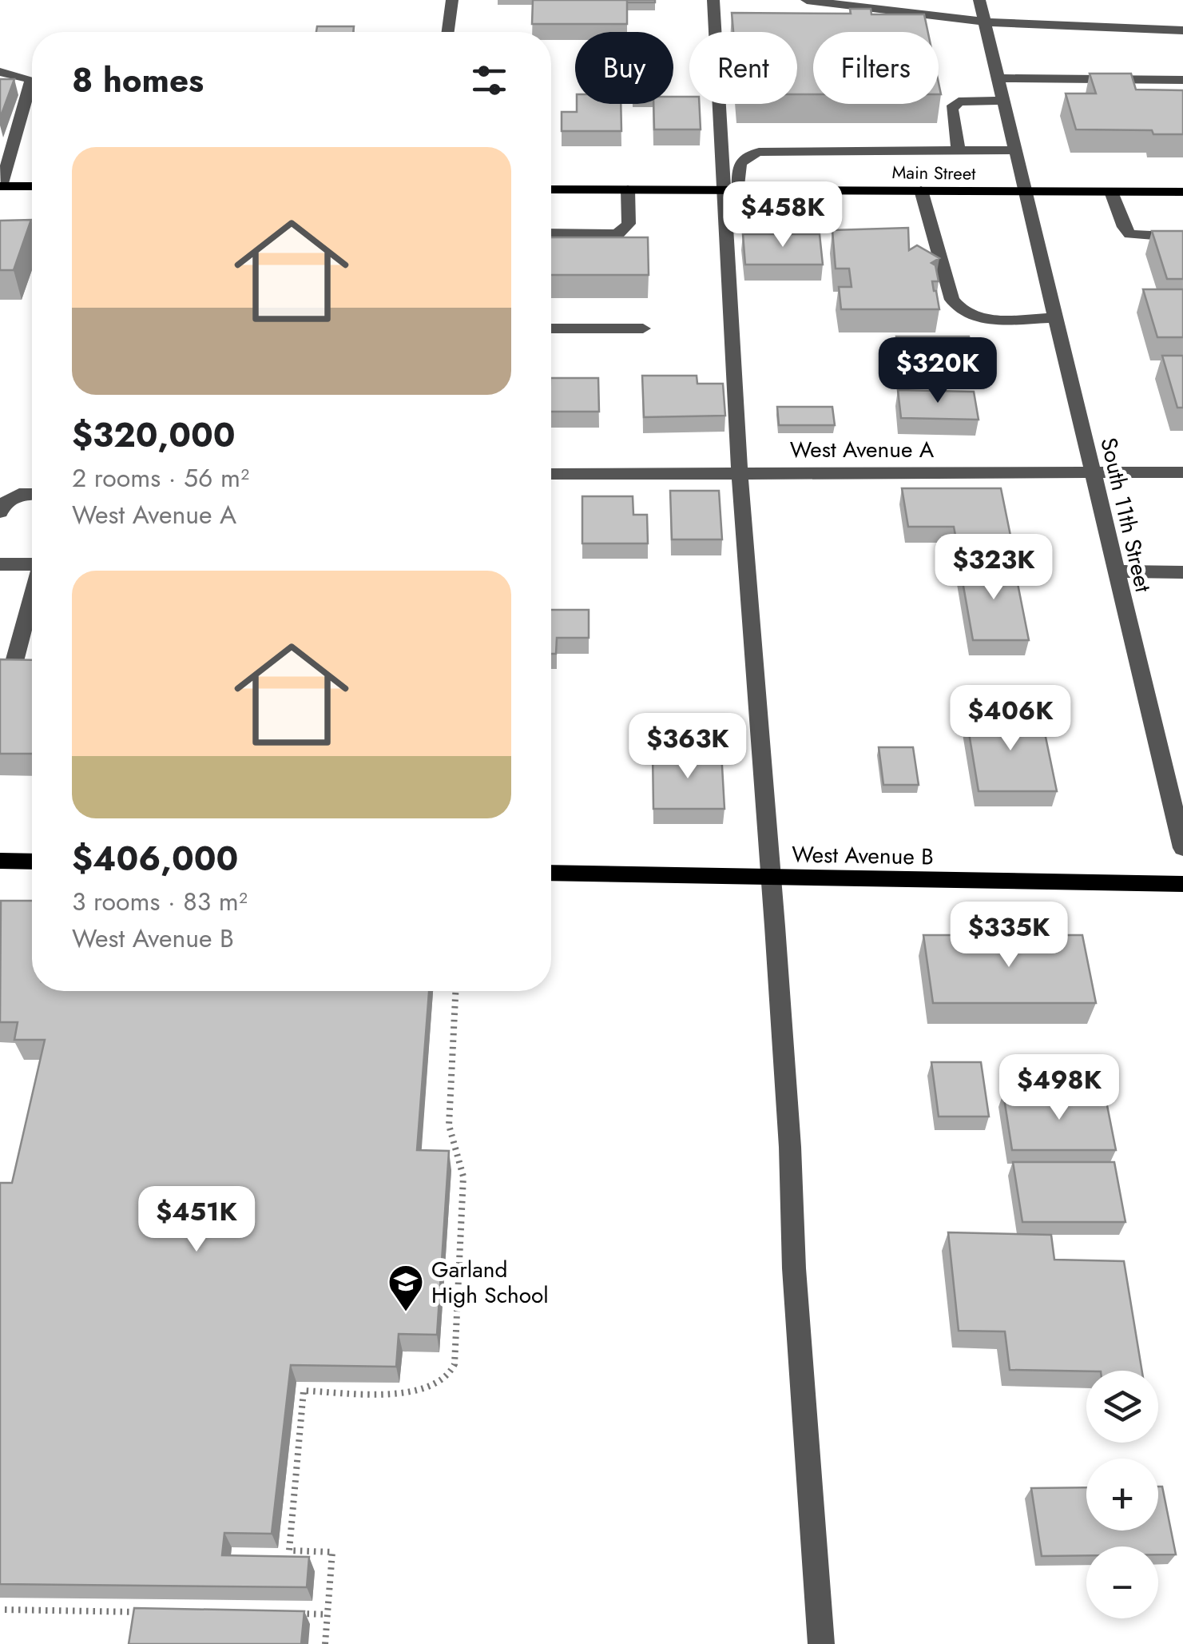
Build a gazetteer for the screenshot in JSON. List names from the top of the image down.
{
  "streets": {
    "main road": ["Main Street", "West Avenue B"],
    "street": ["West Avenue A", "South 11th Street"]
  },
  "crossings": [
    ["Main Street", "South 11th Street"],
    ["West Avenue A", "South 11th Street"]
  ],
  "places": {
    "school or university": ["Garland High School"]
  },
  "page": {
    "chip": ["Buy", "Rent", "Filters"],
    "heading": "8 homes",
    "list": [
      {
        "name": "$320,000",
        "note": "2 rooms · 56 m² · West Avenue A"
      },
      {
        "name": "$406,000",
        "note": "3 rooms · 83 m² · West Avenue B"
      }
    ],
    "price": [
      "$458K",
      "$320K",
      "$323K",
      "$406K",
      "$363K",
      "$335K",
      "$498K",
      "$451K"
    ],
    "map_buttons": ["+", "−"]
  }
}
